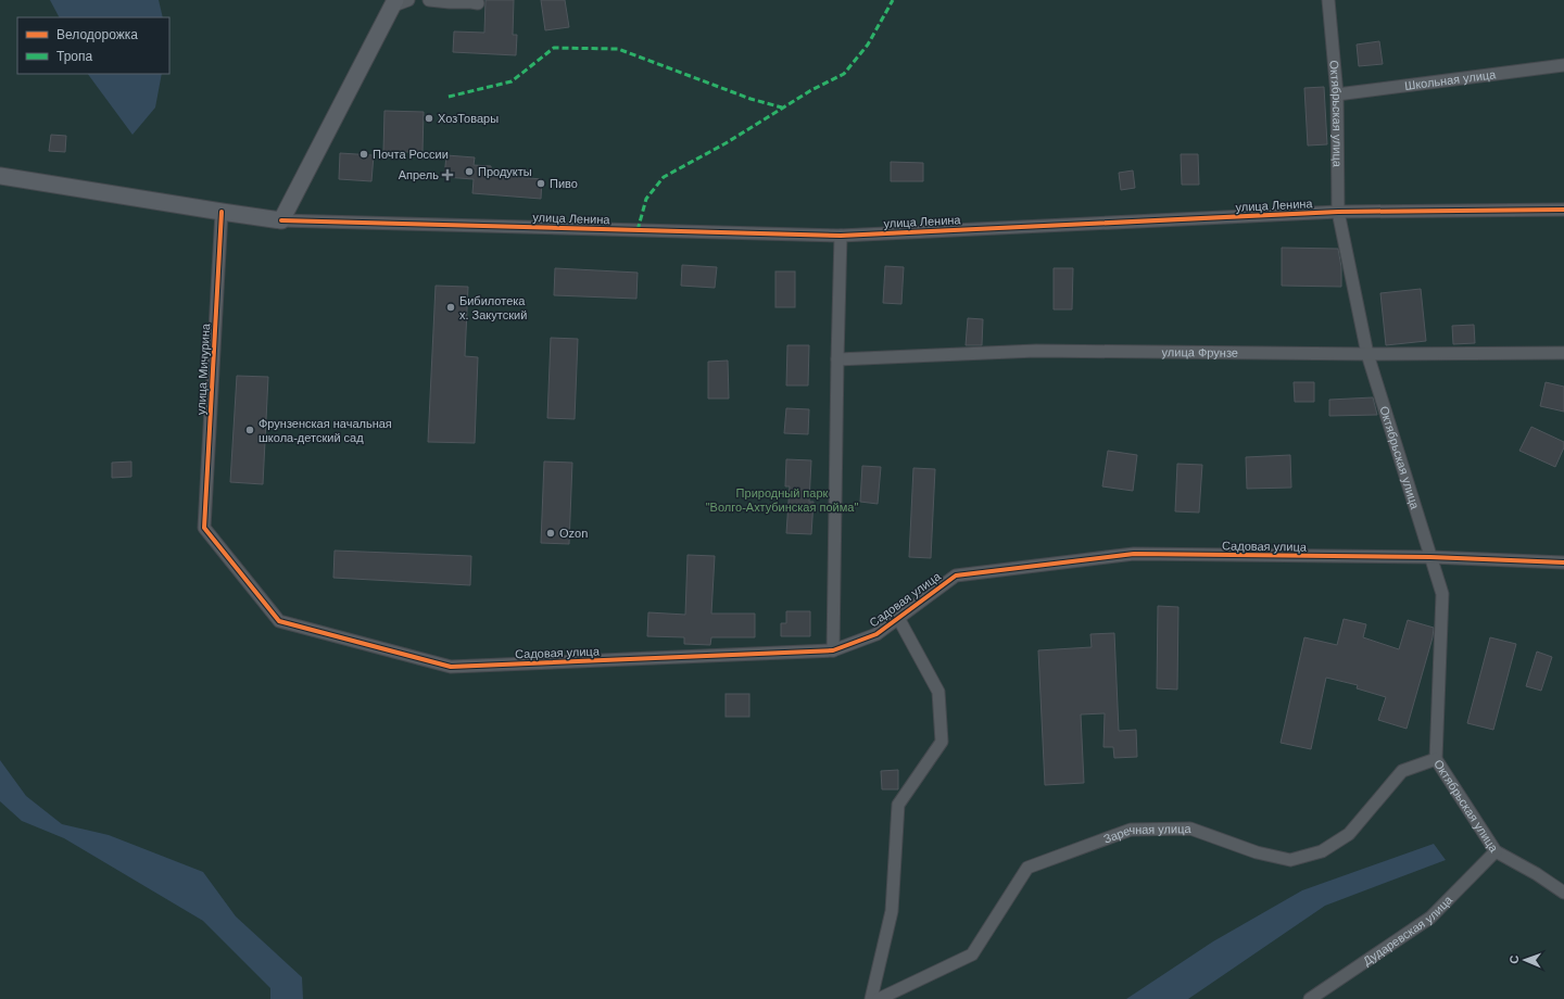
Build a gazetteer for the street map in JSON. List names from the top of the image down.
{
  "streets": {
    "street": [
      "Школьная улица",
      "Октябрьская улица",
      "улица Ленина",
      "улица Фрунзе",
      "улица Мичурина",
      "Садовая улица",
      "Заречная улица",
      "Дударевская улица"
    ]
  },
  "crossings": [
    ["Школьная улица", "Октябрьская улица"],
    ["Октябрьская улица", "улица Ленина"],
    ["Октябрьская улица", "улица Фрунзе"],
    ["Октябрьская улица", "Садовая улица"],
    ["Октябрьская улица", "Заречная улица"],
    ["Октябрьская улица", "Дударевская улица"],
    ["улица Мичурина", "Садовая улица"]
  ],
  "parks": ["Природный парк \"Волго-Ахтубинская пойма\""],
  "places": {
    "other": [
      "ХозТовары",
      "Почта России",
      "Продукты",
      "Пиво",
      "Бибилотека х. Закутский",
      "Фрунзенская начальная школа-детский сад",
      "Ozon"
    ],
    "health": ["Апрель"]
  },
  "legend": ["Велодорожка", "Тропа"],
  "north": "left"
}
